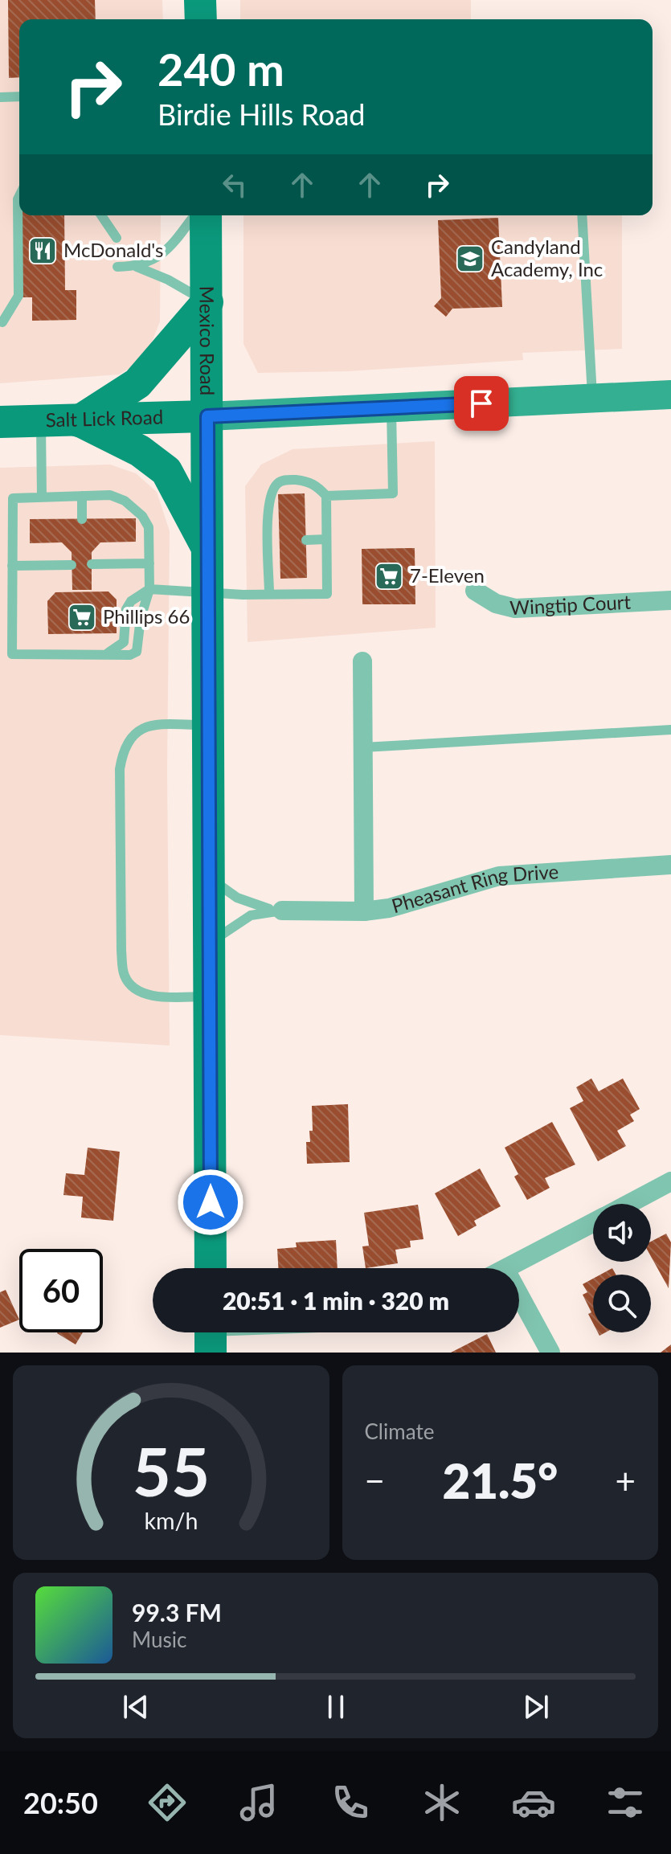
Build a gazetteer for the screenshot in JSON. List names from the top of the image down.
{
  "streets": {
    "main road": ["Mexico Road", "Salt Lick Road"],
    "street": ["Wingtip Court", "Pheasant Ring Drive"]
  },
  "crossings": [
    ["Mexico Road", "Salt Lick Road"]
  ],
  "places": {
    "restaurant": ["McDonald's"],
    "school or university": ["Candyland Academy, Inc"],
    "supermarket": ["7-Eleven", "Phillips 66"]
  },
  "page": {
    "turn": ["240 m", "Birdie Hills Road"],
    "limit": "60",
    "trip": "20:51 · 1 min · 320 m",
    "tile": "Climate",
    "heat": ["−", "21.5°", "+"],
    "song": ["99.3 FM", "Music"],
    "tabs": "20:50",
    "gauge": ["55", "km/h"]
  }
}
